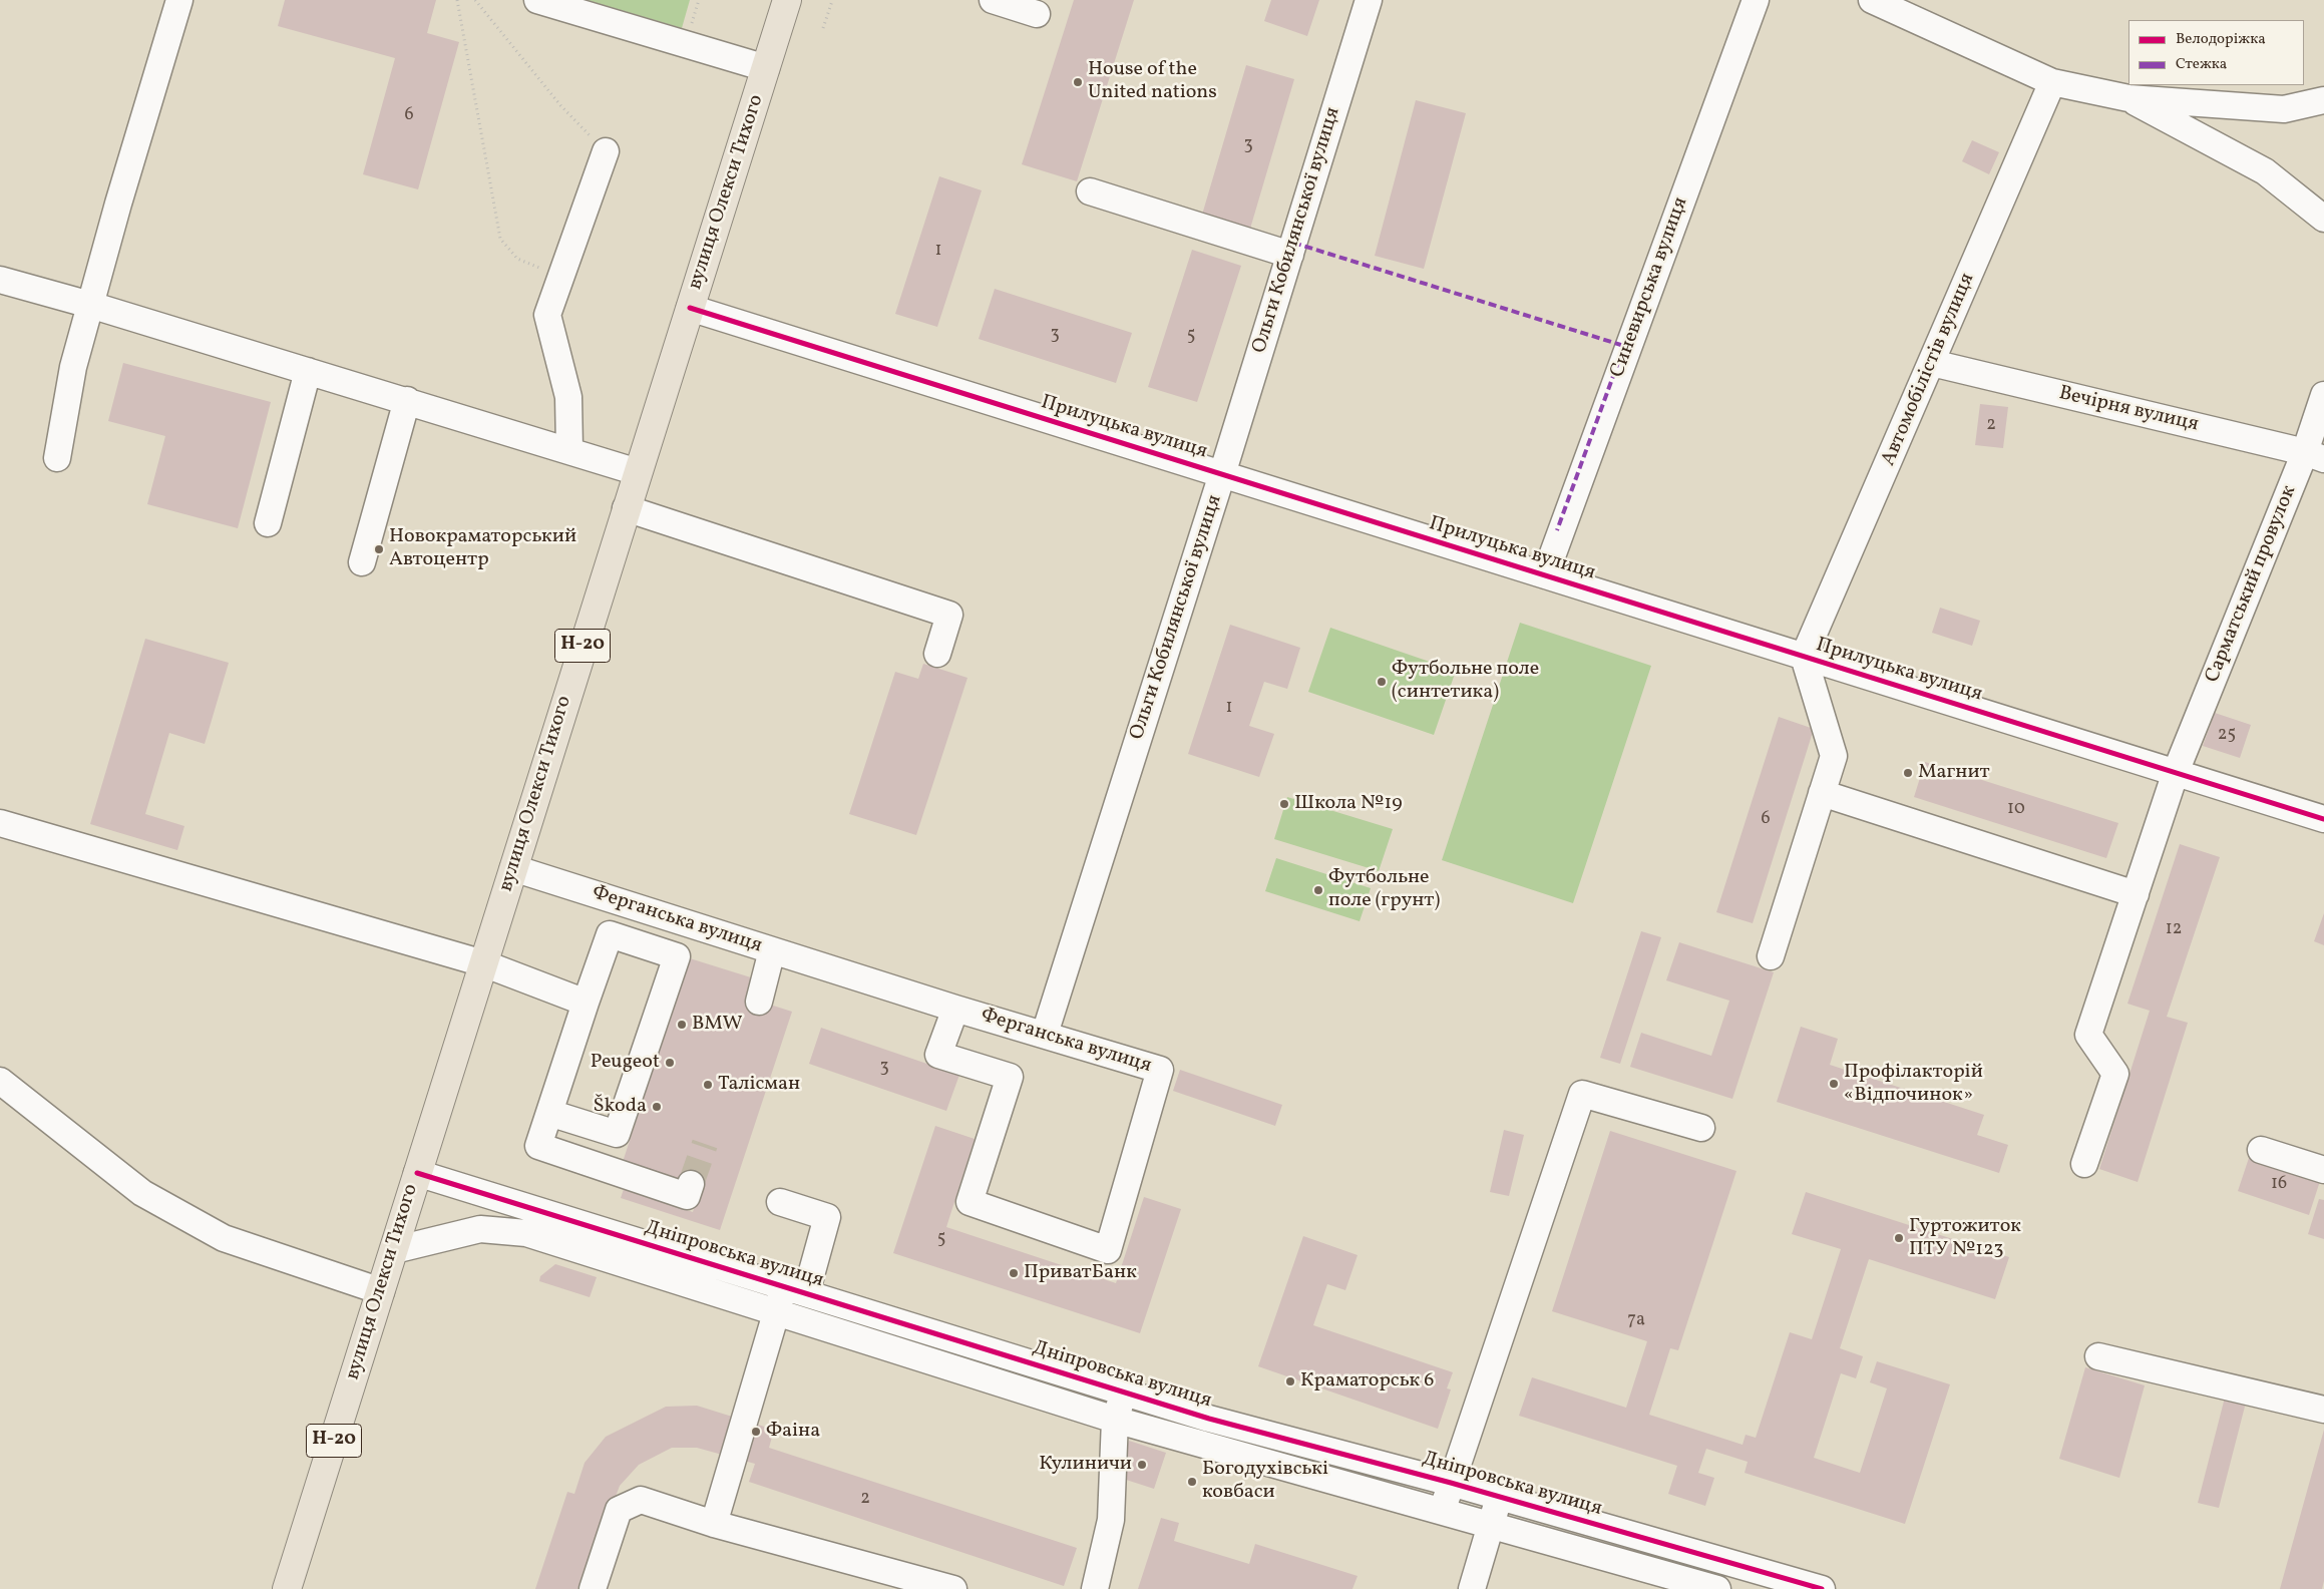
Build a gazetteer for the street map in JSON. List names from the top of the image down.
{
  "streets": {
    "main road": ["вулиця Олекси Тихого", "Н-20"],
    "street": [
      "Ольги Кобилянської вулиця",
      "Синевирська вулиця",
      "Автомобілістів вулиця",
      "Вечірня вулиця",
      "Прилуцька вулиця",
      "Сарматський провулок",
      "Ферганська вулиця",
      "Дніпровська вулиця"
    ]
  },
  "crossings": [
    ["вулиця Олекси Тихого", "Прилуцька вулиця"],
    ["вулиця Олекси Тихого", "Ферганська вулиця"],
    ["вулиця Олекси Тихого", "Дніпровська вулиця"],
    ["Ольги Кобилянської вулиця", "Прилуцька вулиця"],
    ["Ольги Кобилянської вулиця", "Ферганська вулиця"],
    ["Синевирська вулиця", "Прилуцька вулиця"],
    ["Автомобілістів вулиця", "Вечірня вулиця"],
    ["Автомобілістів вулиця", "Прилуцька вулиця"],
    ["Вечірня вулиця", "Сарматський провулок"],
    ["Прилуцька вулиця", "Сарматський провулок"]
  ],
  "places": [
    "House of the United nations",
    "Новокраматорський Автоцентр",
    "Футбольне поле (синтетика)",
    "Магнит",
    "Школа №19",
    "Футбольне поле (грунт)",
    "BMW",
    "Peugeot",
    "Профілакторій «Відпочинок»",
    "Талісман",
    "Škoda",
    "Гуртожиток ПТУ №123",
    "ПриватБанк",
    "Краматорськ 6",
    "Фаіна",
    "Кулиничи",
    "Богодухівські ковбаси"
  ],
  "house_numbers": [
    "6",
    "3",
    "1",
    "3",
    "5",
    "2",
    "1",
    "25",
    "10",
    "6",
    "12",
    "3",
    "16",
    "5",
    "7а",
    "2"
  ],
  "legend": ["Велодоріжка", "Стежка"]
}
